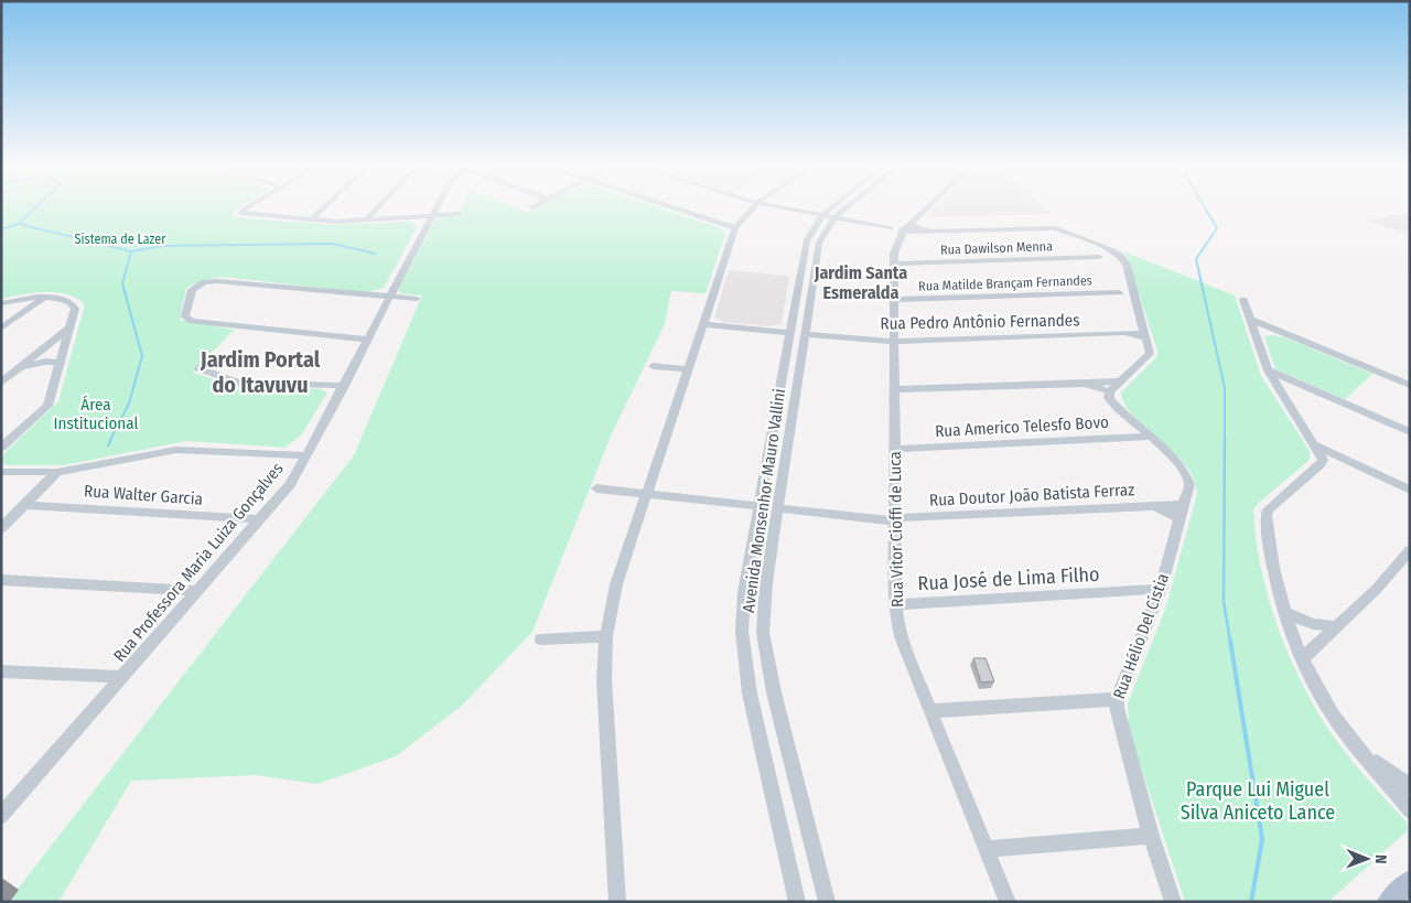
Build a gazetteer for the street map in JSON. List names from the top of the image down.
{
  "streets": {
    "street": [
      "Rua Dawilson Menna",
      "Rua Matilde Brançam Fernandes",
      "Rua Pedro Antônio Fernandes",
      "Rua Americo Telesfo Bovo",
      "Rua Walter Garcia",
      "Rua Doutor João Batista Ferraz",
      "Avenida Monsenhor Mauro Vallini",
      "Rua Vitor Cioffi de Luca",
      "Rua Professora Maria Luiza Gonçalves",
      "Rua José de Lima Filho",
      "Rua Hélio Del Cístia"
    ]
  },
  "crossings": [
    ["Rua Dawilson Menna", "Rua Vitor Cioffi de Luca"],
    ["Rua Matilde Brançam Fernandes", "Rua Vitor Cioffi de Luca"],
    ["Rua Pedro Antônio Fernandes", "Avenida Monsenhor Mauro Vallini"],
    ["Rua Pedro Antônio Fernandes", "Rua Vitor Cioffi de Luca"],
    ["Rua Americo Telesfo Bovo", "Rua Vitor Cioffi de Luca"],
    ["Rua Americo Telesfo Bovo", "Rua Hélio Del Cístia"],
    ["Rua Walter Garcia", "Rua Professora Maria Luiza Gonçalves"],
    ["Rua Doutor João Batista Ferraz", "Avenida Monsenhor Mauro Vallini"],
    ["Rua Doutor João Batista Ferraz", "Rua Vitor Cioffi de Luca"],
    ["Rua Doutor João Batista Ferraz", "Rua Hélio Del Cístia"],
    ["Rua Vitor Cioffi de Luca", "Rua José de Lima Filho"],
    ["Rua José de Lima Filho", "Rua Hélio Del Cístia"]
  ],
  "districts": ["Jardim Santa Esmeralda", "Jardim Portal do Itavuvu"],
  "parks": ["Sistema de Lazer", "Área Institucional", "Parque Lui Miguel Silva Aniceto Lance"],
  "north": "right"
}
